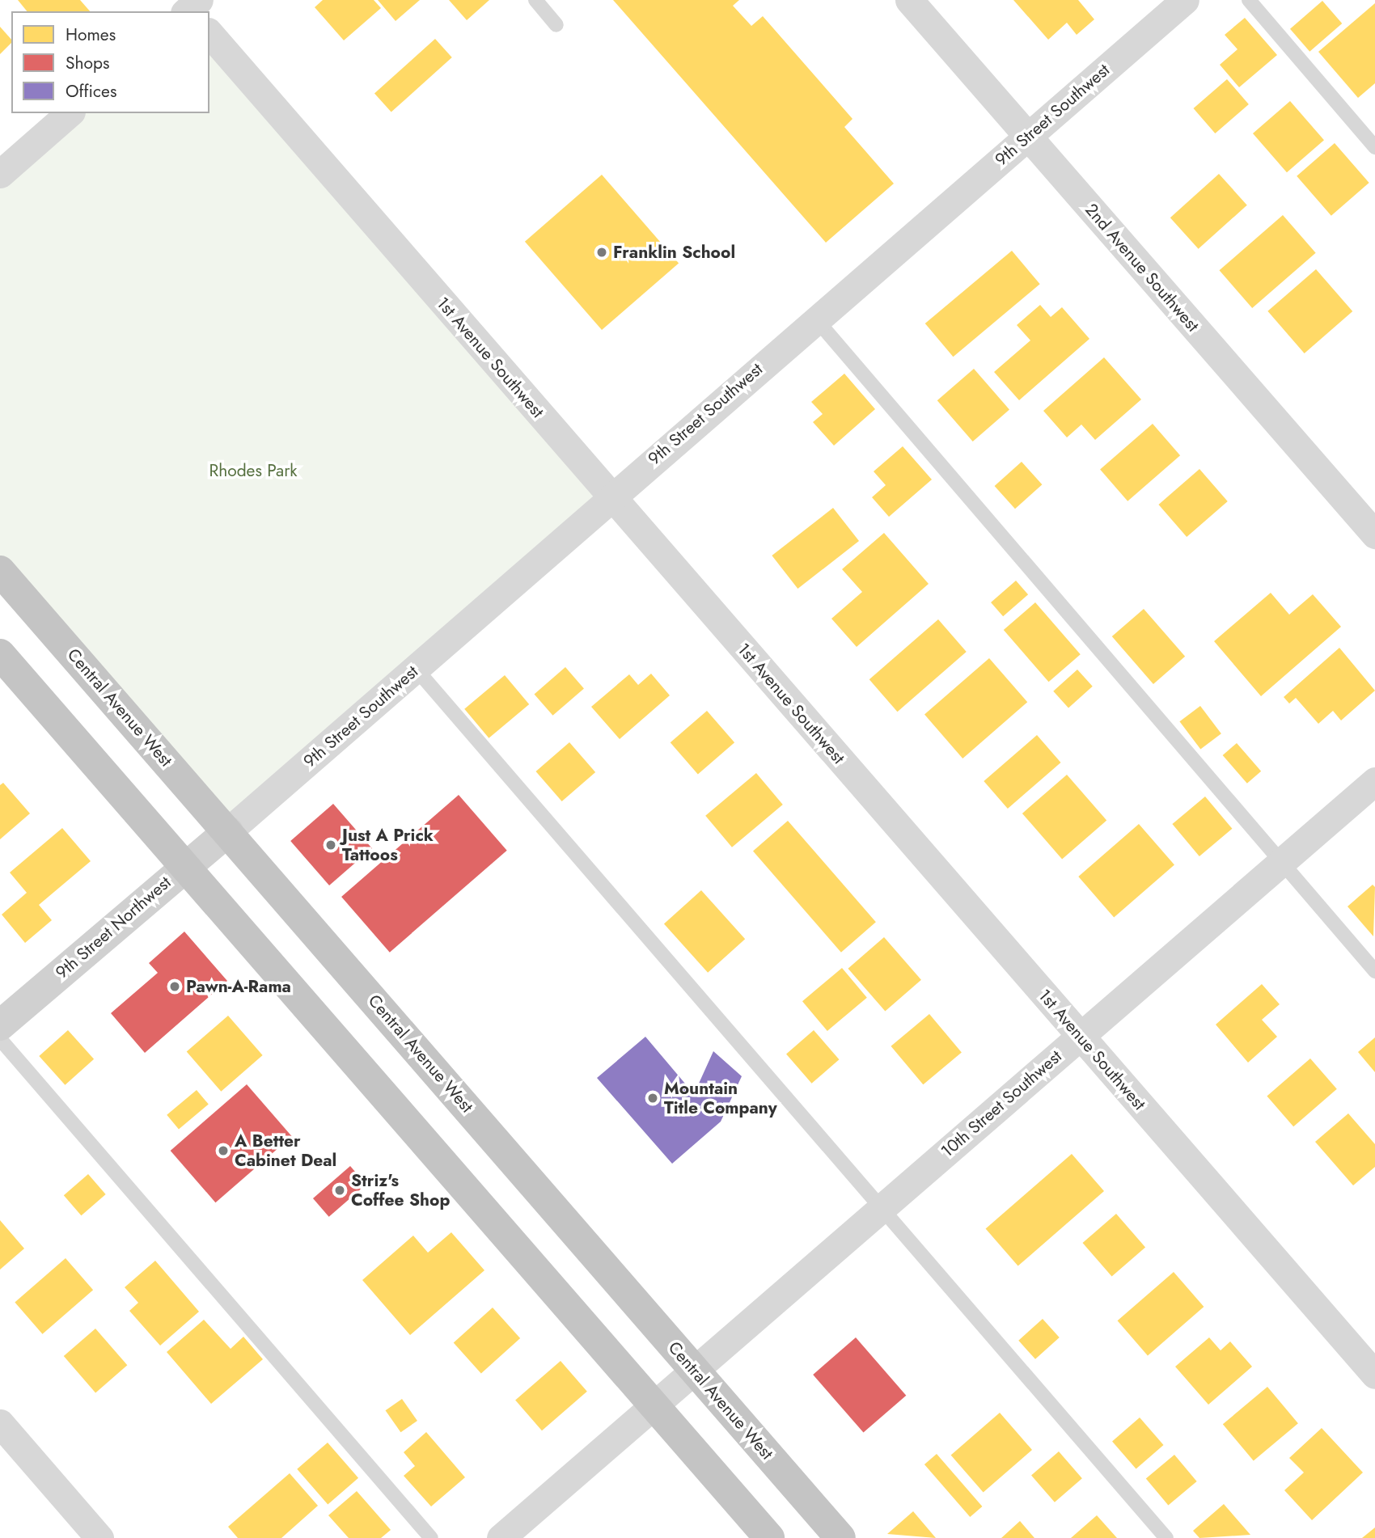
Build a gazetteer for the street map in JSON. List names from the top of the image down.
{
  "streets": {
    "highway": ["Central Avenue West"],
    "street": [
      "9th Street Southwest",
      "2nd Avenue Southwest",
      "1st Avenue Southwest",
      "9th Street Northwest",
      "10th Street Southwest"
    ]
  },
  "crossings": [
    ["9th Street Southwest", "2nd Avenue Southwest"],
    ["9th Street Southwest", "1st Avenue Southwest"],
    ["9th Street Southwest", "Central Avenue West"],
    ["9th Street Southwest", "9th Street Northwest"],
    ["1st Avenue Southwest", "10th Street Southwest"],
    ["Central Avenue West", "9th Street Northwest"],
    ["Central Avenue West", "10th Street Southwest"]
  ],
  "parks": ["Rhodes Park"],
  "places": [
    "Franklin School",
    "Just A Prick Tattoos",
    "Pawn-A-Rama",
    "Mountain Title Company",
    "A Better Cabinet Deal",
    "Striz's Coffee Shop"
  ],
  "legend": ["Homes", "Shops", "Offices"]
}
